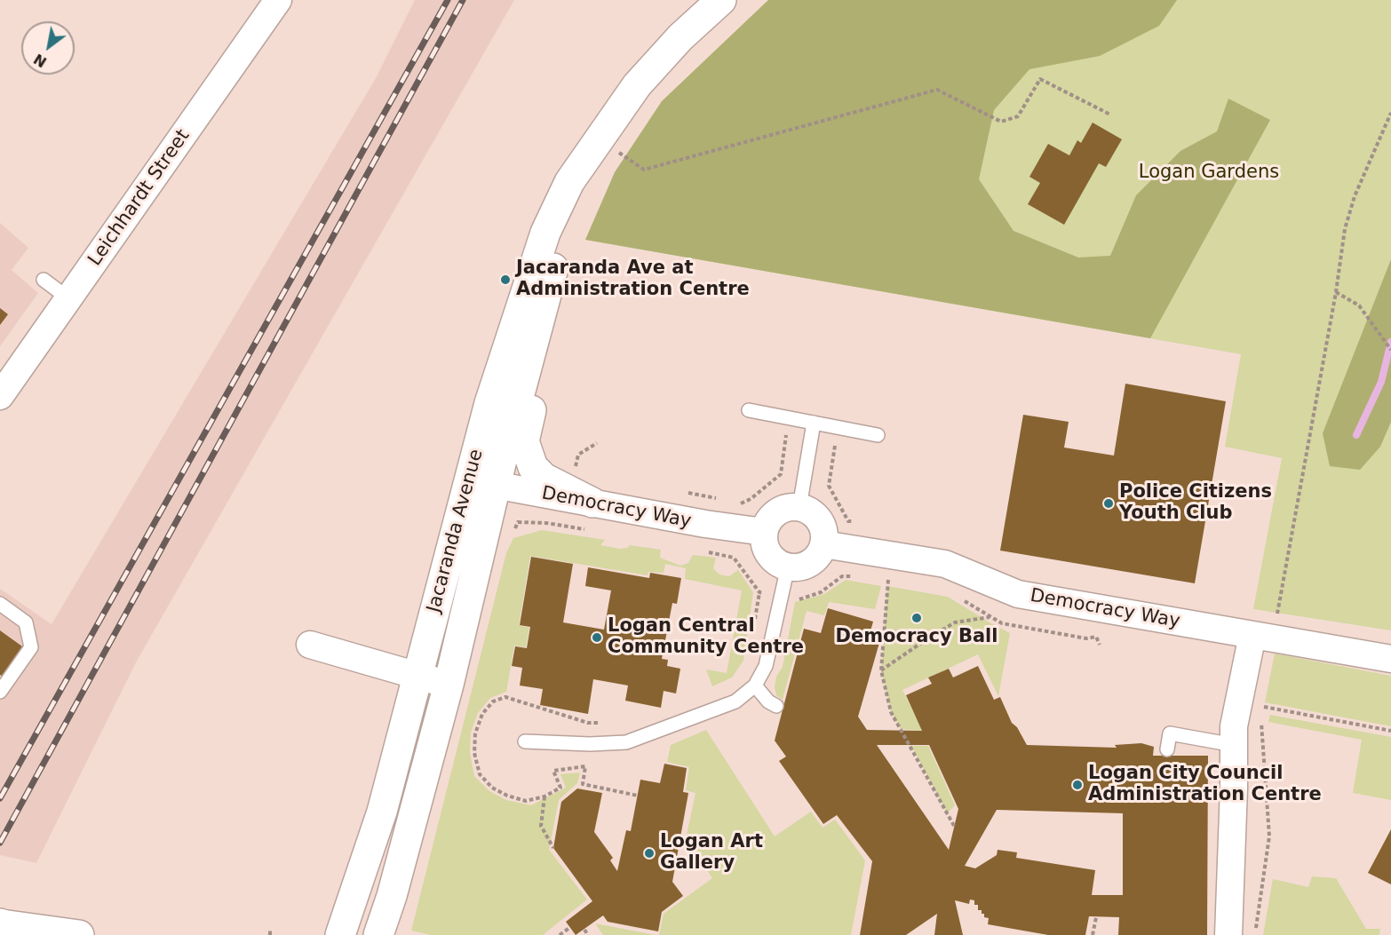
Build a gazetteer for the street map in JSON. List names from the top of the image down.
{
  "streets": {
    "street": ["Leichhardt Street", "Democracy Way", "Jacaranda Avenue"]
  },
  "crossings": [
    ["Democracy Way", "Jacaranda Avenue"]
  ],
  "parks": ["Logan Gardens"],
  "places": [
    "Jacaranda Ave at Administration Centre",
    "Police Citizens Youth Club",
    "Democracy Ball",
    "Logan Central Community Centre",
    "Logan City Council Administration Centre",
    "Logan Art Gallery"
  ],
  "north": "bottom left"
}
